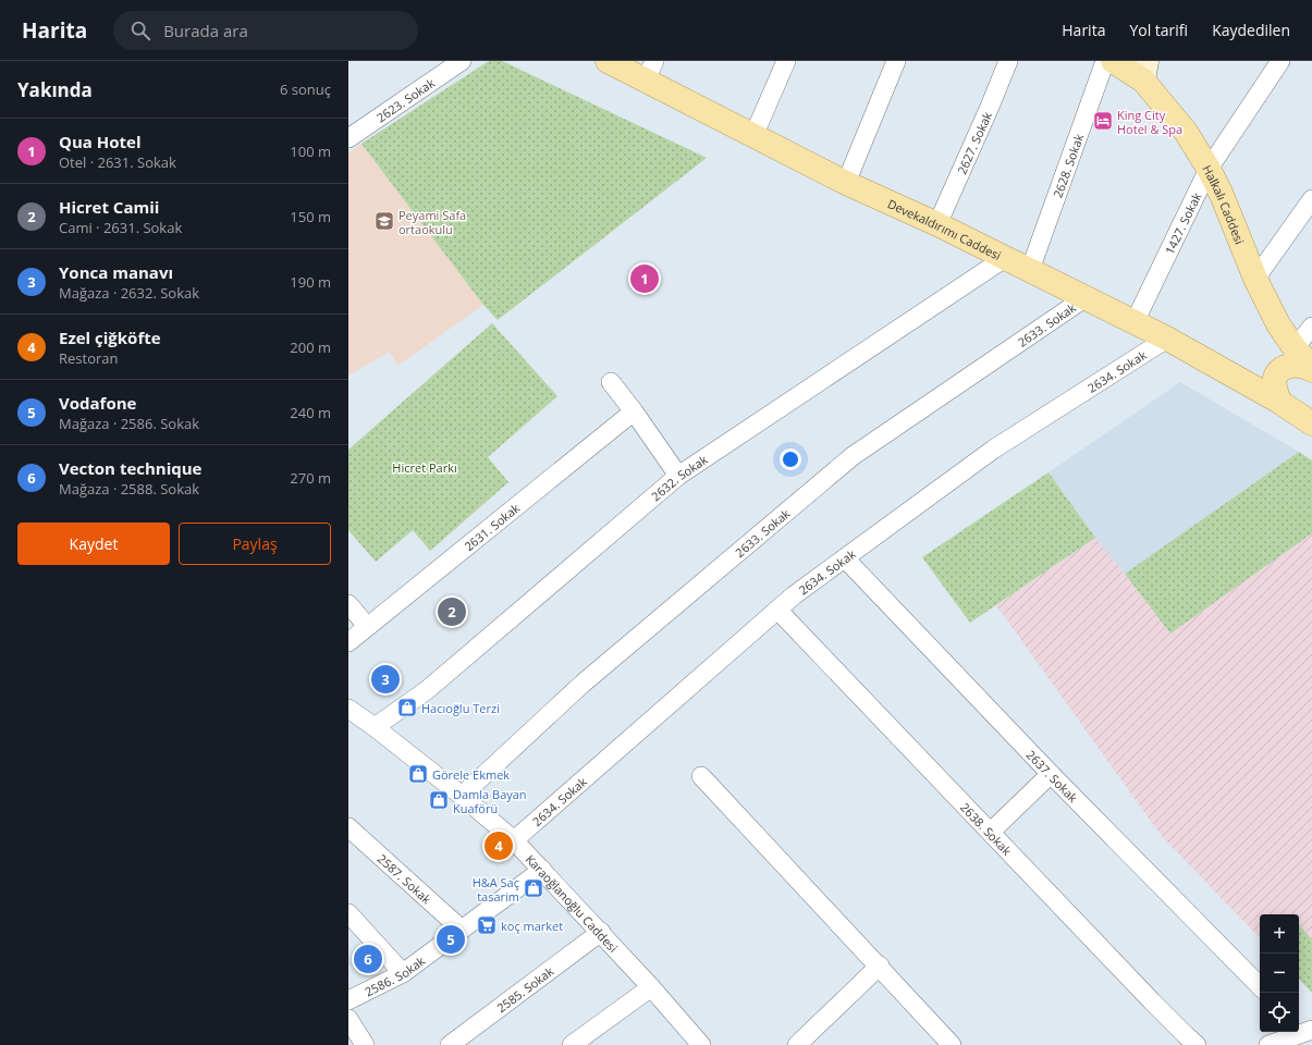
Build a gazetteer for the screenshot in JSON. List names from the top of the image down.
{
  "streets": {
    "main road": ["Halkalı Caddesi", "Devekaldırımı Caddesi"],
    "street": [
      "2623. Sokak",
      "2627. Sokak",
      "2628. Sokak",
      "1427. Sokak",
      "2633. Sokak",
      "2634. Sokak",
      "2632. Sokak",
      "2631. Sokak",
      "2637. Sokak",
      "2638. Sokak",
      "2587. Sokak",
      "Karaoğlanoğlu Caddesi",
      "2586. Sokak",
      "2585. Sokak"
    ]
  },
  "crossings": [
    ["2627. Sokak", "Devekaldırımı Caddesi"],
    ["2628. Sokak", "Devekaldırımı Caddesi"],
    ["Halkalı Caddesi", "1427. Sokak"],
    ["1427. Sokak", "Devekaldırımı Caddesi"],
    ["Devekaldırımı Caddesi", "2633. Sokak"],
    ["Devekaldırımı Caddesi", "2634. Sokak"],
    ["Devekaldırımı Caddesi", "2632. Sokak"],
    ["2633. Sokak", "Karaoğlanoğlu Caddesi"],
    ["2634. Sokak", "2637. Sokak"],
    ["2634. Sokak", "2638. Sokak"],
    ["2634. Sokak", "Karaoğlanoğlu Caddesi"],
    ["2632. Sokak", "Karaoğlanoğlu Caddesi"],
    ["2587. Sokak", "2586. Sokak"],
    ["Karaoğlanoğlu Caddesi", "2586. Sokak"],
    ["Karaoğlanoğlu Caddesi", "2585. Sokak"]
  ],
  "parks": ["Hicret Parkı"],
  "places": {
    "hotel": ["King City Hotel & Spa"],
    "school or university": ["Peyami Safa ortaokulu"],
    "shop": [
      "Hacıoğlu Terzi",
      "Görele Ekmek",
      "Damla Bayan Kuaförü",
      "H&A Saç tasarim"
    ],
    "supermarket": ["koç market"]
  },
  "page": {
    "header": "Harita",
    "search": "Burada ara",
    "nav": ["Harita", "Yol tarifi", "Kaydedilen"],
    "heading": ["Yakında", "6 sonuç"],
    "list": [
      {
        "mark": "1",
        "name": "Qua Hotel",
        "note": "Otel · 2631. Sokak",
        "value": "100 m"
      },
      {
        "mark": "2",
        "name": "Hicret Camii",
        "note": "Cami · 2631. Sokak",
        "value": "150 m"
      },
      {
        "mark": "3",
        "name": "Yonca manavı",
        "note": "Mağaza · 2632. Sokak",
        "value": "190 m"
      },
      {
        "mark": "4",
        "name": "Ezel çiğköfte",
        "note": "Restoran",
        "value": "200 m"
      },
      {
        "mark": "5",
        "name": "Vodafone",
        "note": "Mağaza · 2586. Sokak",
        "value": "240 m"
      },
      {
        "mark": "6",
        "name": "Vecton technique",
        "note": "Mağaza · 2588. Sokak",
        "value": "270 m"
      }
    ],
    "pins": [
      "1",
      "2",
      "3",
      "4",
      "5",
      "6"
    ],
    "buttons": ["Kaydet", "Paylaş"],
    "map_buttons": ["+", "−"]
  }
}
